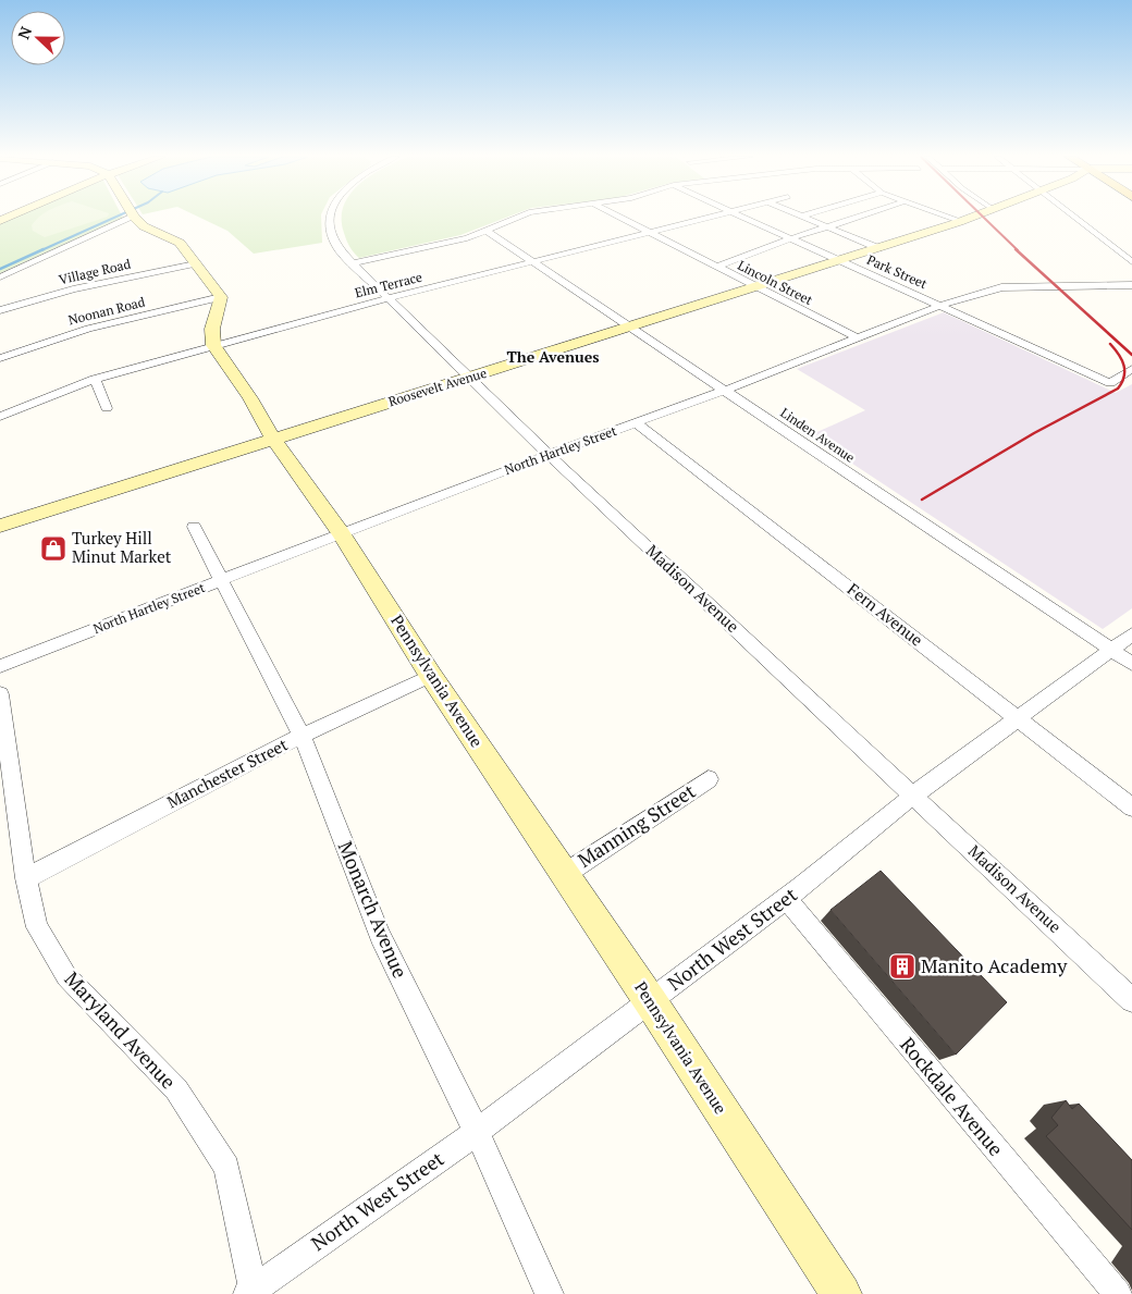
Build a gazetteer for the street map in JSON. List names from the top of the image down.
{
  "streets": {
    "street": [
      "Village Road",
      "Park Street",
      "Lincoln Street",
      "Elm Terrace",
      "Noonan Road",
      "Roosevelt Avenue",
      "Linden Avenue",
      "North Hartley Street",
      "Madison Avenue",
      "Fern Avenue",
      "Pennsylvania Avenue",
      "Manchester Street",
      "Manning Street",
      "Monarch Avenue",
      "North West Street",
      "Maryland Avenue",
      "Rockdale Avenue"
    ]
  },
  "crossings": [
    ["Park Street", "Roosevelt Avenue"],
    ["Park Street", "North Hartley Street"],
    ["Lincoln Street", "Elm Terrace"],
    ["Lincoln Street", "Roosevelt Avenue"],
    ["Lincoln Street", "North Hartley Street"],
    ["Elm Terrace", "Linden Avenue"],
    ["Elm Terrace", "Madison Avenue"],
    ["Elm Terrace", "Pennsylvania Avenue"],
    ["Roosevelt Avenue", "Linden Avenue"],
    ["Roosevelt Avenue", "Madison Avenue"],
    ["Roosevelt Avenue", "Pennsylvania Avenue"],
    ["Linden Avenue", "North Hartley Street"],
    ["Linden Avenue", "North West Street"],
    ["North Hartley Street", "Madison Avenue"],
    ["North Hartley Street", "Fern Avenue"],
    ["North Hartley Street", "Pennsylvania Avenue"],
    ["North Hartley Street", "Monarch Avenue"],
    ["Madison Avenue", "North West Street"],
    ["Fern Avenue", "North West Street"],
    ["Pennsylvania Avenue", "Manchester Street"],
    ["Pennsylvania Avenue", "Manning Street"],
    ["Pennsylvania Avenue", "North West Street"],
    ["Manchester Street", "Monarch Avenue"],
    ["Manchester Street", "Maryland Avenue"],
    ["Monarch Avenue", "North West Street"],
    ["North West Street", "Maryland Avenue"],
    ["North West Street", "Rockdale Avenue"]
  ],
  "districts": ["The Avenues"],
  "places": {
    "shop": ["Turkey Hill Minut Market"],
    "building": ["Manito Academy"]
  },
  "north": "left"
}
